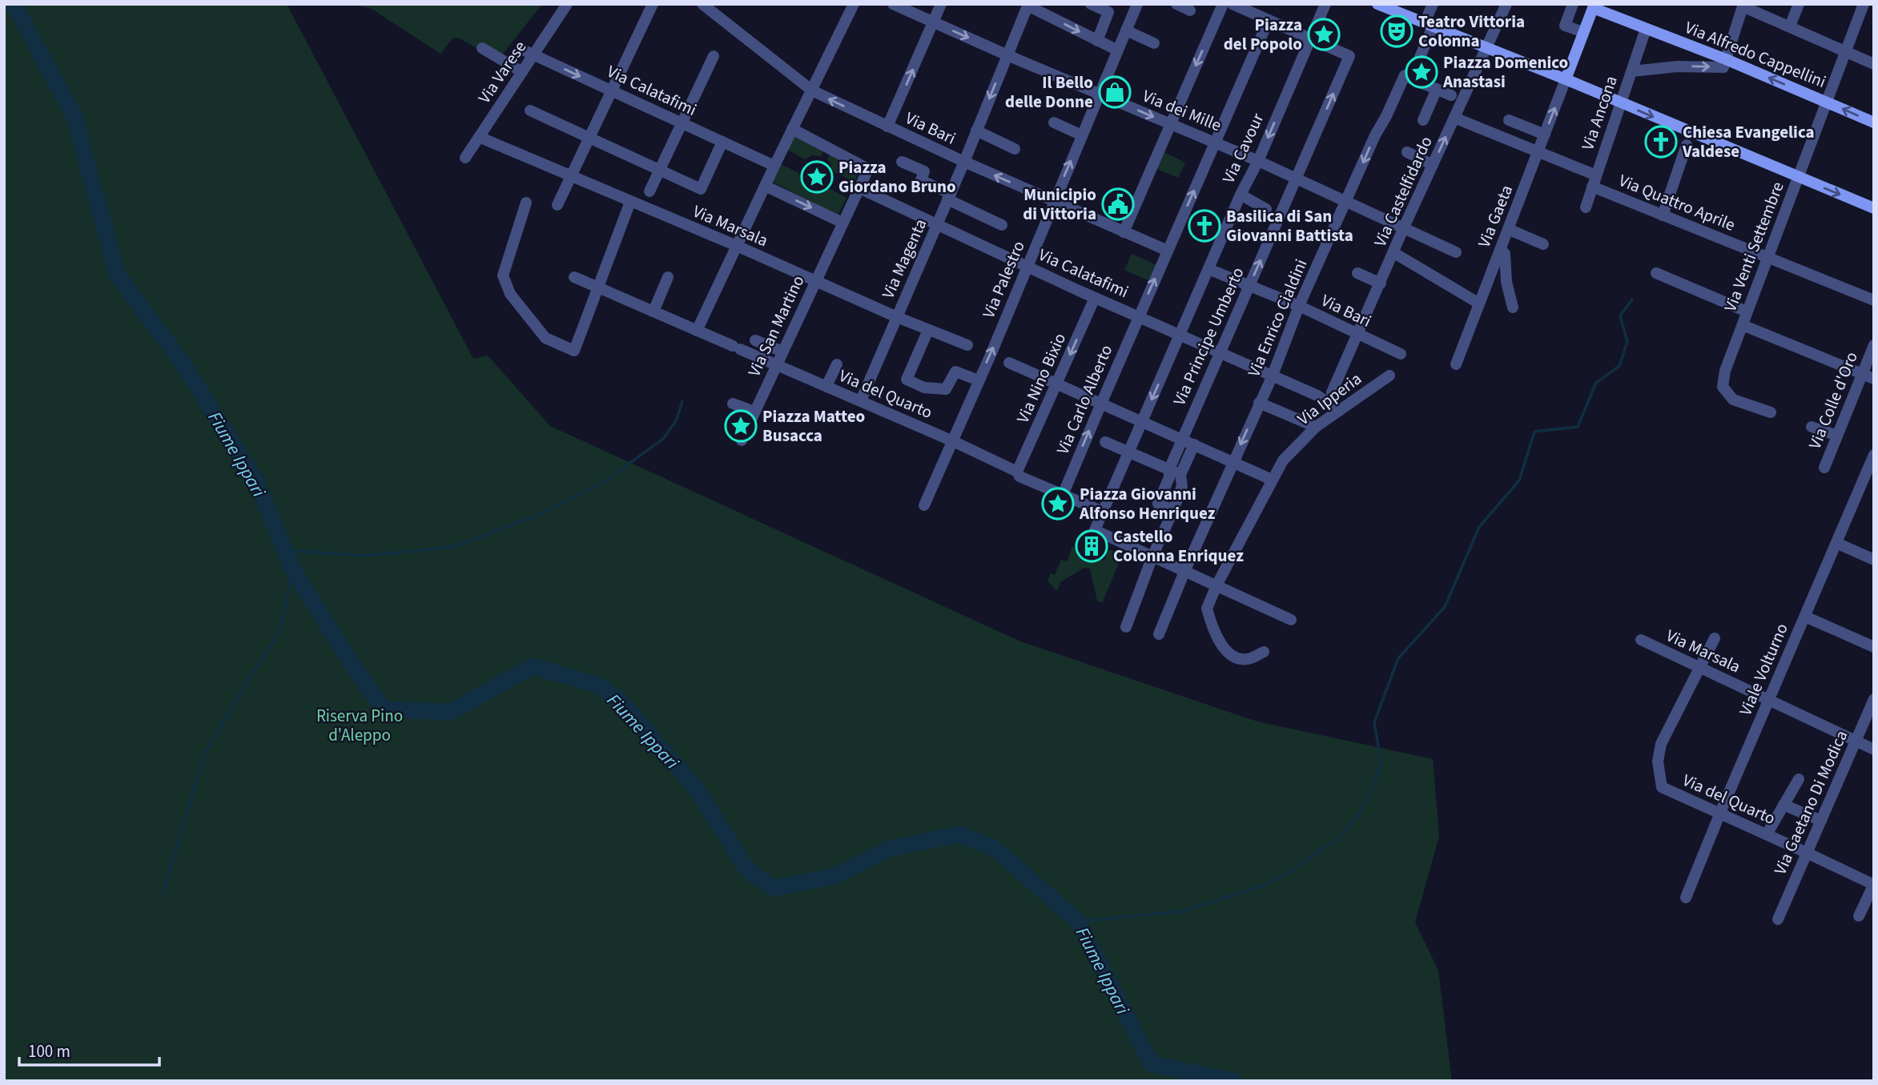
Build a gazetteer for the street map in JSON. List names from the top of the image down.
{
  "streets": {
    "main road": ["Via Alfredo Cappellini"],
    "street": [
      "Via Varese",
      "Via Calatafimi",
      "Via dei Mille",
      "Via Ancona",
      "Via Bari",
      "Via Cavour",
      "Via Castelfidardo",
      "Via Quattro Aprile",
      "Via Gaeta",
      "Via Marsala",
      "Via Venti Settembre",
      "Via Magenta",
      "Via Palestro",
      "Via Enrico Cialdini",
      "Via San Martino",
      "Via Principe Umberto",
      "Via Nino Bixio",
      "Via del Quarto",
      "Via Ipperia",
      "Via Carlo Alberto",
      "Via Colle d'Oro",
      "Viale Volturno",
      "Via Gaetano Di Modica"
    ]
  },
  "crossings": [
    ["Via Alfredo Cappellini", "Via Ancona"],
    ["Via Alfredo Cappellini", "Via Venti Settembre"],
    ["Via Varese", "Via Calatafimi"],
    ["Via Varese", "Via Marsala"],
    ["Via Calatafimi", "Via Cavour"],
    ["Via Calatafimi", "Via Magenta"],
    ["Via Calatafimi", "Via Palestro"],
    ["Via Calatafimi", "Via San Martino"],
    ["Via Calatafimi", "Via Nino Bixio"],
    ["Via Calatafimi", "Via Carlo Alberto"],
    ["Via dei Mille", "Via Cavour"],
    ["Via dei Mille", "Via Castelfidardo"],
    ["Via dei Mille", "Via Magenta"],
    ["Via dei Mille", "Via Palestro"],
    ["Via dei Mille", "Via Enrico Cialdini"],
    ["Via dei Mille", "Via Principe Umberto"],
    ["Via Ancona", "Via Quattro Aprile"],
    ["Via Bari", "Via Cavour"],
    ["Via Bari", "Via Castelfidardo"],
    ["Via Bari", "Via Magenta"],
    ["Via Bari", "Via Palestro"],
    ["Via Bari", "Via Enrico Cialdini"],
    ["Via Bari", "Via Principe Umberto"],
    ["Via Bari", "Via Carlo Alberto"],
    ["Via Cavour", "Via Principe Umberto"],
    ["Via Castelfidardo", "Via Quattro Aprile"],
    ["Via Quattro Aprile", "Via Gaeta"],
    ["Via Quattro Aprile", "Via Venti Settembre"],
    ["Via Marsala", "Via Magenta"],
    ["Via Marsala", "Via San Martino"],
    ["Via Marsala", "Via del Quarto"],
    ["Via Marsala", "Viale Volturno"],
    ["Via Marsala", "Via Gaetano Di Modica"],
    ["Via Magenta", "Via del Quarto"],
    ["Via Palestro", "Via del Quarto"],
    ["Via San Martino", "Via del Quarto"],
    ["Via Nino Bixio", "Via del Quarto"],
    ["Via del Quarto", "Via Carlo Alberto"],
    ["Via del Quarto", "Viale Volturno"],
    ["Via del Quarto", "Via Gaetano Di Modica"]
  ],
  "water": ["Fiume Ippari"],
  "parks": ["Riserva Pino d'Aleppo"],
  "places": {
    "theatre": ["Teatro Vittoria Colonna"],
    "place": [
      "Piazza del Popolo",
      "Piazza Domenico Anastasi",
      "Piazza Giordano Bruno",
      "Piazza Matteo Busacca",
      "Piazza Giovanni Alfonso Henriquez"
    ],
    "shop": ["Il Bello delle Donne"],
    "church": ["Chiesa Evangelica Valdese", "Basilica di San Giovanni Battista"],
    "public building": ["Municipio di Vittoria"],
    "building": ["Castello Colonna Enriquez"]
  },
  "scale_bar": "100 m"
}
